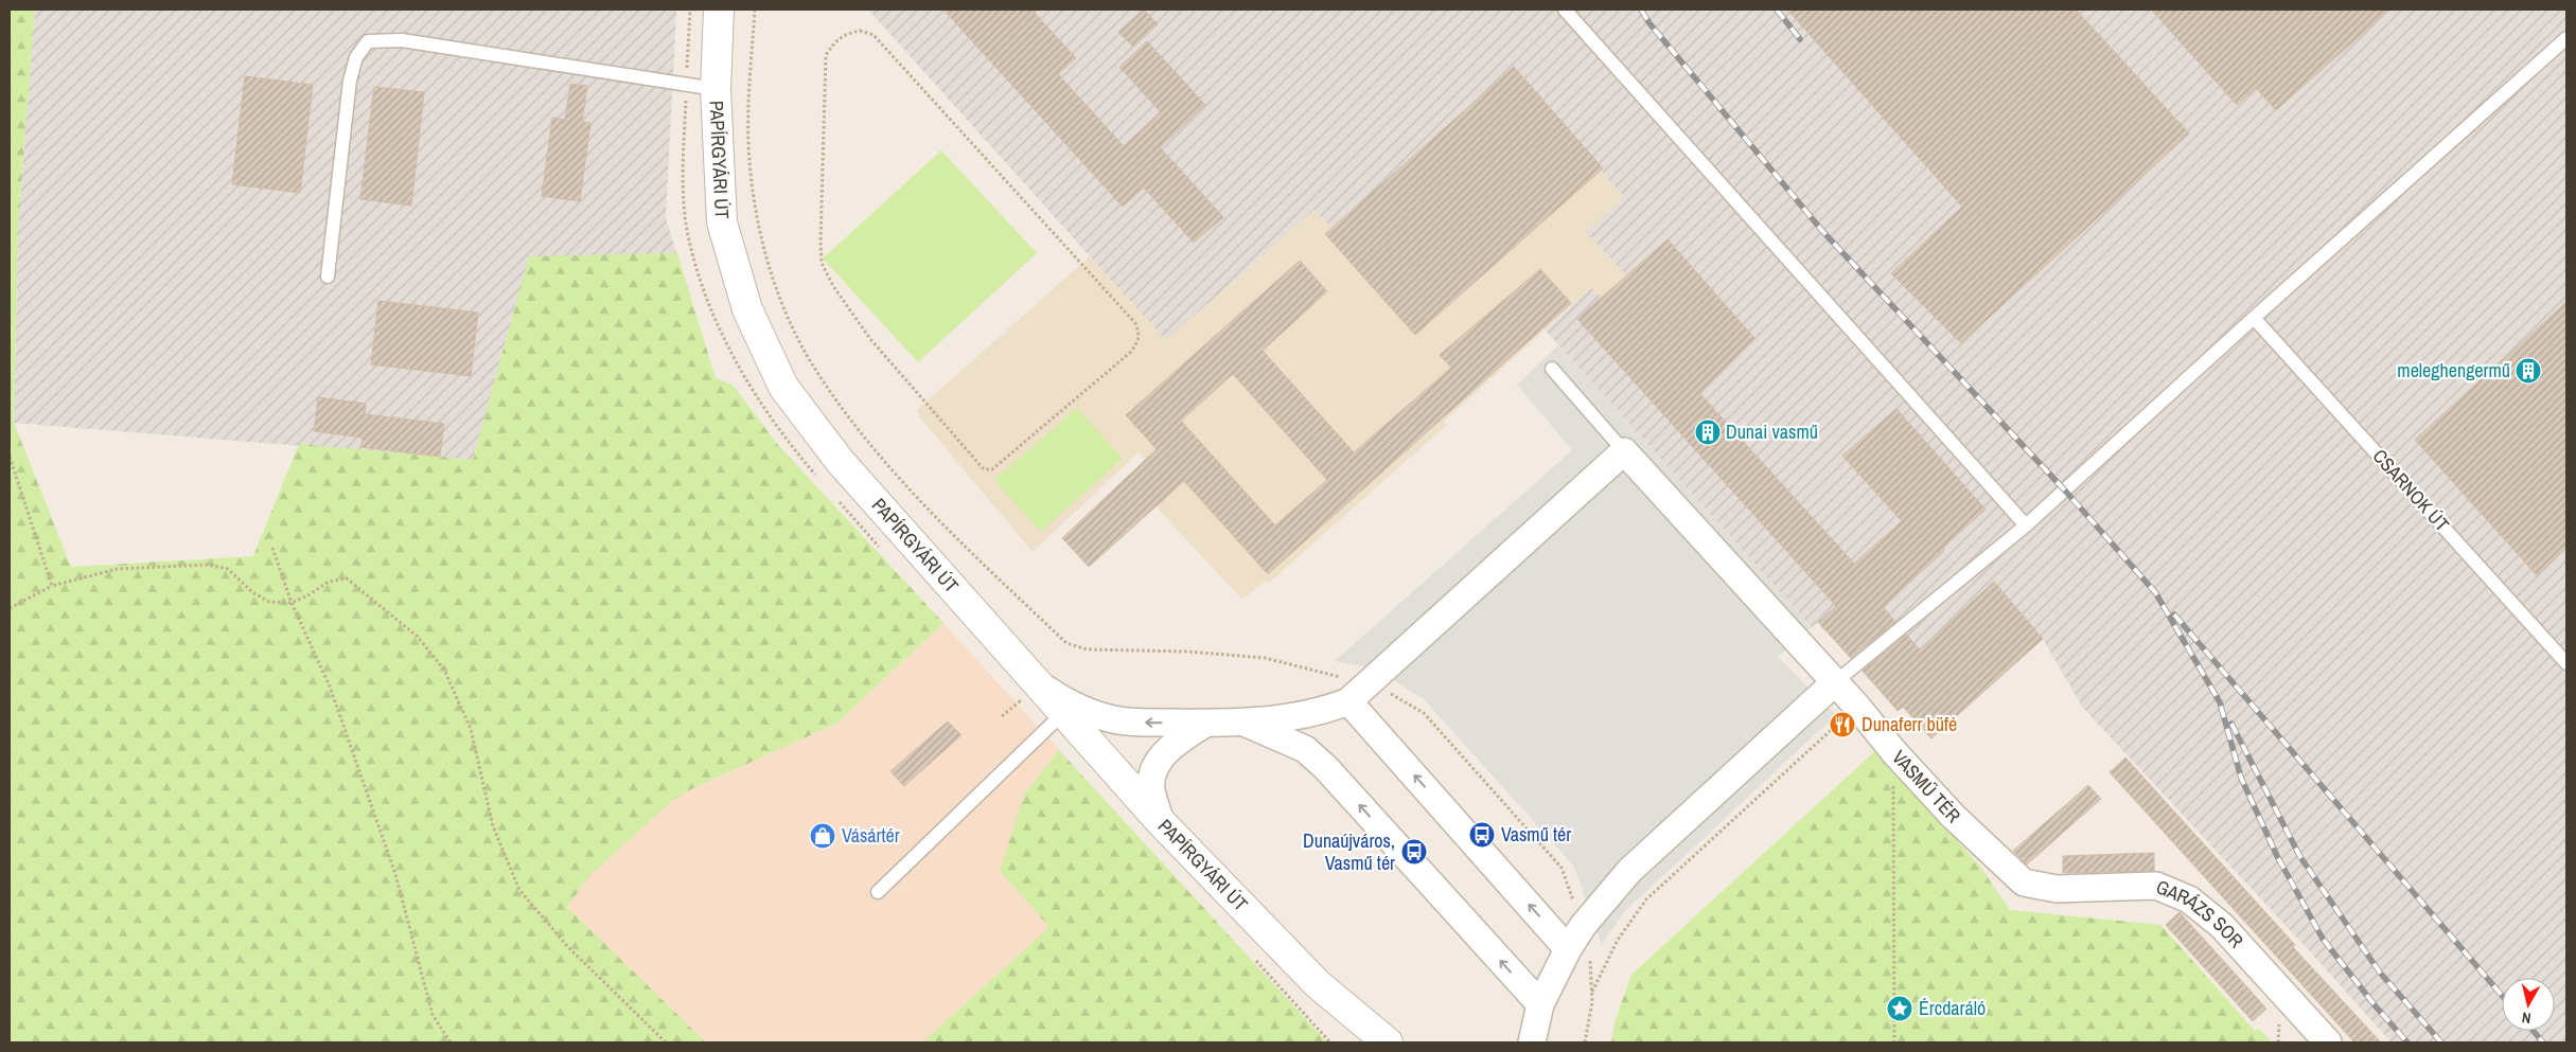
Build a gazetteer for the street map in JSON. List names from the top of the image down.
{
  "streets": {
    "street": ["PAPÍRGYÁRI ÚT", "VASMŰ TÉR", "GARÁZS SOR"],
    "lane": ["CSARNOK ÚT"]
  },
  "crossings": [
    ["VASMŰ TÉR", "GARÁZS SOR"]
  ],
  "places": {
    "building": ["meleghengermű", "Dunai vasmű"],
    "restaurant": ["Dunaferr büfé"],
    "bus stop": ["Vasmű tér", "Dunaújváros, Vasmű tér"],
    "shop": ["Vásártér"],
    "place": ["Ércdaráló"]
  },
  "north": "bottom"
}
